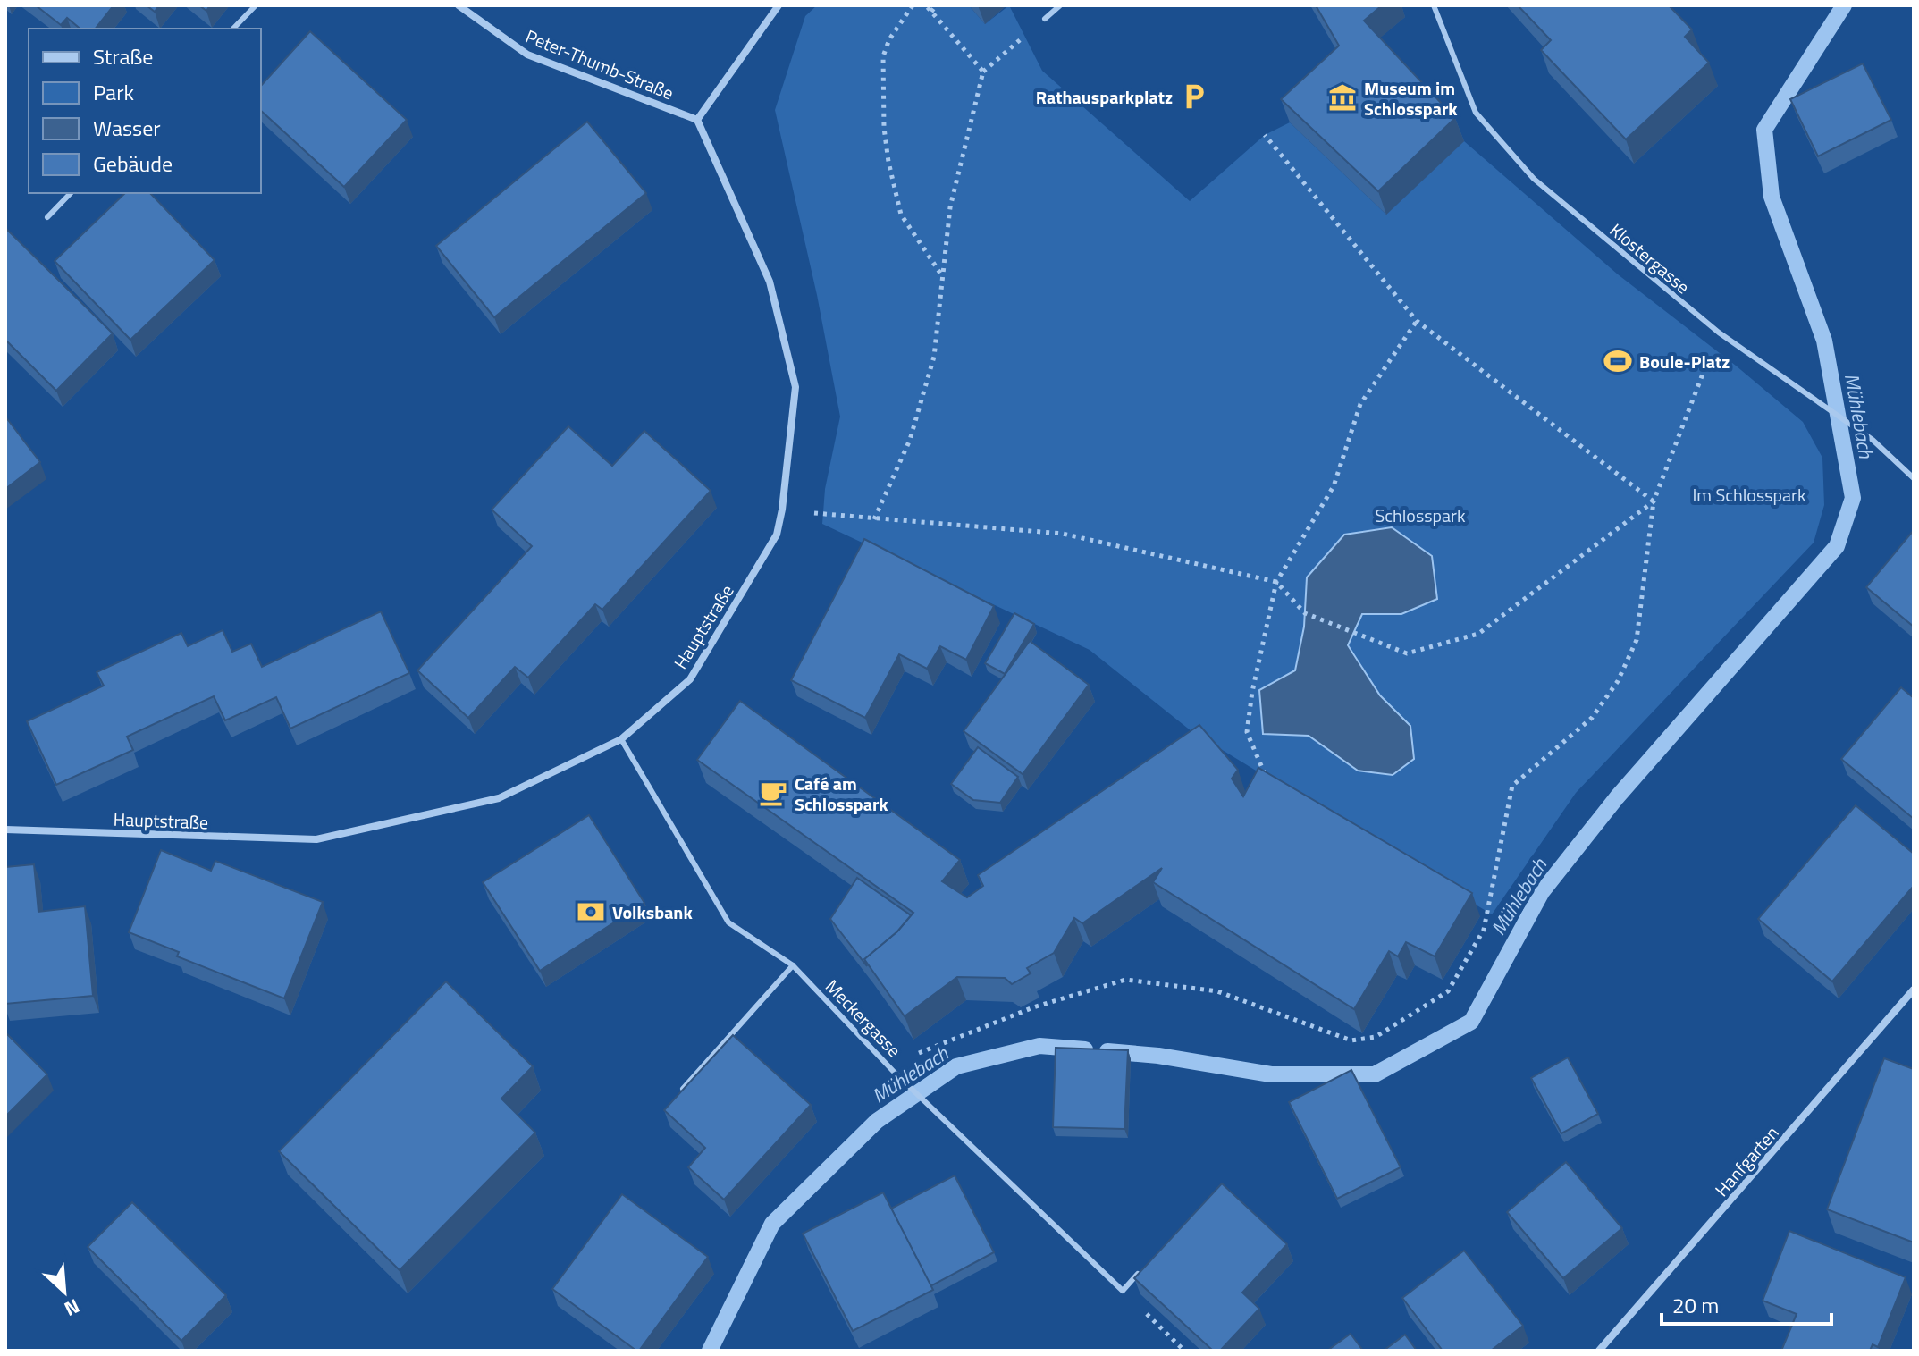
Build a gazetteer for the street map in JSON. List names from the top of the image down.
{
  "streets": {
    "street": ["Peter-Thumb-Straße", "Hauptstraße", "Hanfgarten"],
    "lane": ["Klostergasse", "Meckergasse"]
  },
  "crossings": [
    ["Peter-Thumb-Straße", "Hauptstraße"],
    ["Hauptstraße", "Meckergasse"]
  ],
  "water": ["Mühlebach"],
  "parks": ["Im Schlosspark", "Schlosspark"],
  "places": {
    "parking": ["Rathausparkplatz"],
    "museum": ["Museum im Schlosspark"],
    "sports": ["Boule-Platz"],
    "cafe": ["Café am Schlosspark"],
    "bank": ["Volksbank"]
  },
  "legend": [
    "Straße",
    "Park",
    "Wasser",
    "Gebäude"
  ],
  "scale_bar": "20 m",
  "north": "bottom right"
}
